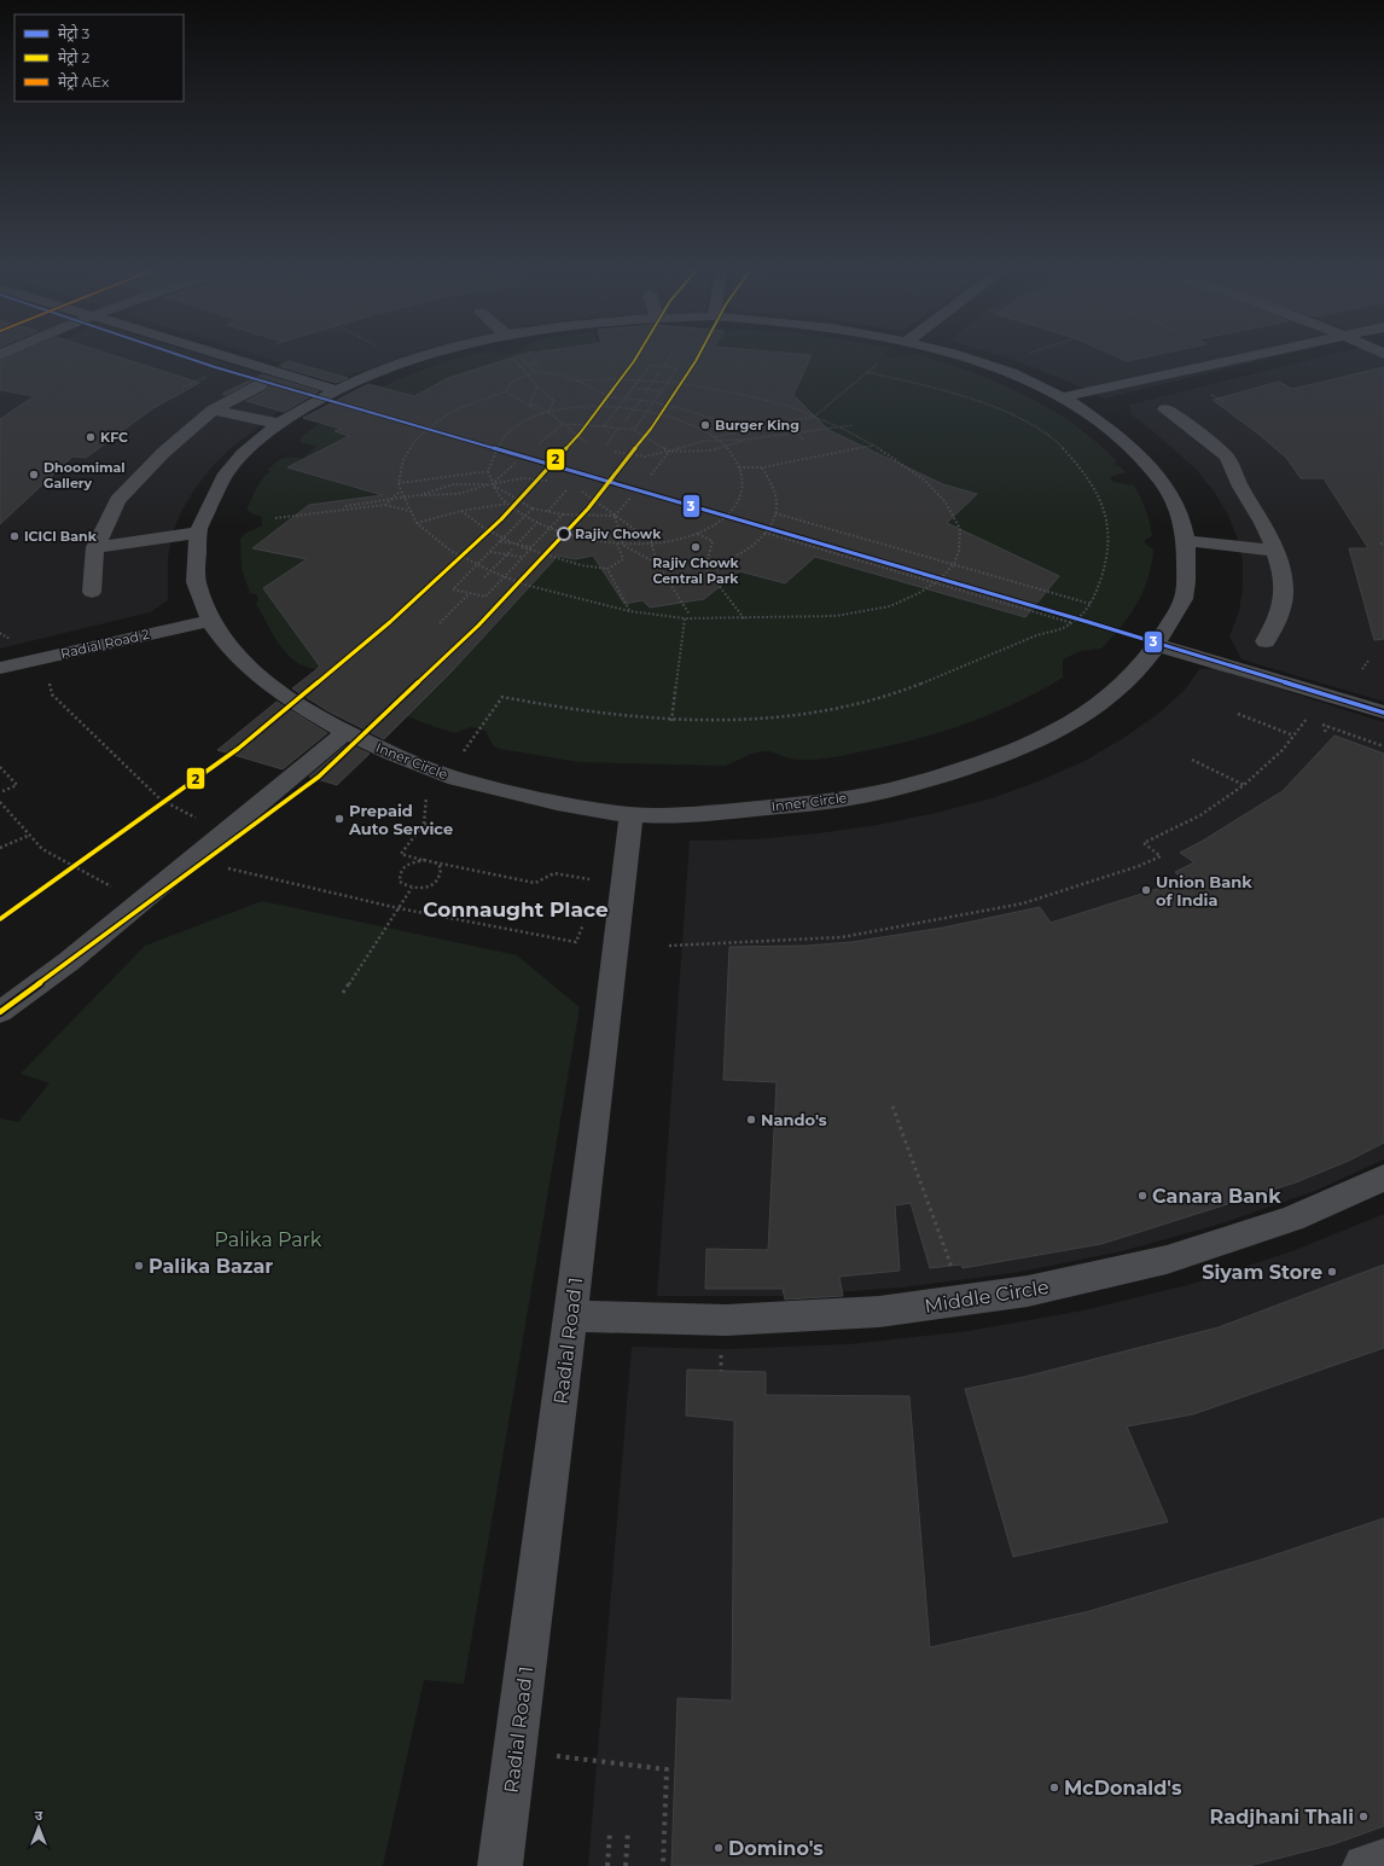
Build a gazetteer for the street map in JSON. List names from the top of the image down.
{
  "streets": {
    "street": [
      "Radial Road 2",
      "Inner Circle",
      "Middle Circle",
      "Radial Road 1"
    ]
  },
  "crossings": [
    ["Radial Road 2", "Inner Circle"],
    ["Inner Circle", "Radial Road 1"],
    ["Middle Circle", "Radial Road 1"]
  ],
  "districts": ["Connaught Place"],
  "parks": ["Palika Park"],
  "places": [
    "Burger King",
    "KFC",
    "Dhoomimal Gallery",
    "Rajiv Chowk",
    "ICICI Bank",
    "Rajiv Chowk Central Park",
    "Prepaid Auto Service",
    "Union Bank of India",
    "Nando's",
    "Canara Bank",
    "Palika Bazar",
    "Siyam Store",
    "McDonald's",
    "Radjhani Thali",
    "Domino's"
  ],
  "lines": ["metro line 3", "metro line 2"],
  "legend": ["मेट्रो 3", "मेट्रो 2", "मेट्रो AEx"],
  "north": "top"
}
